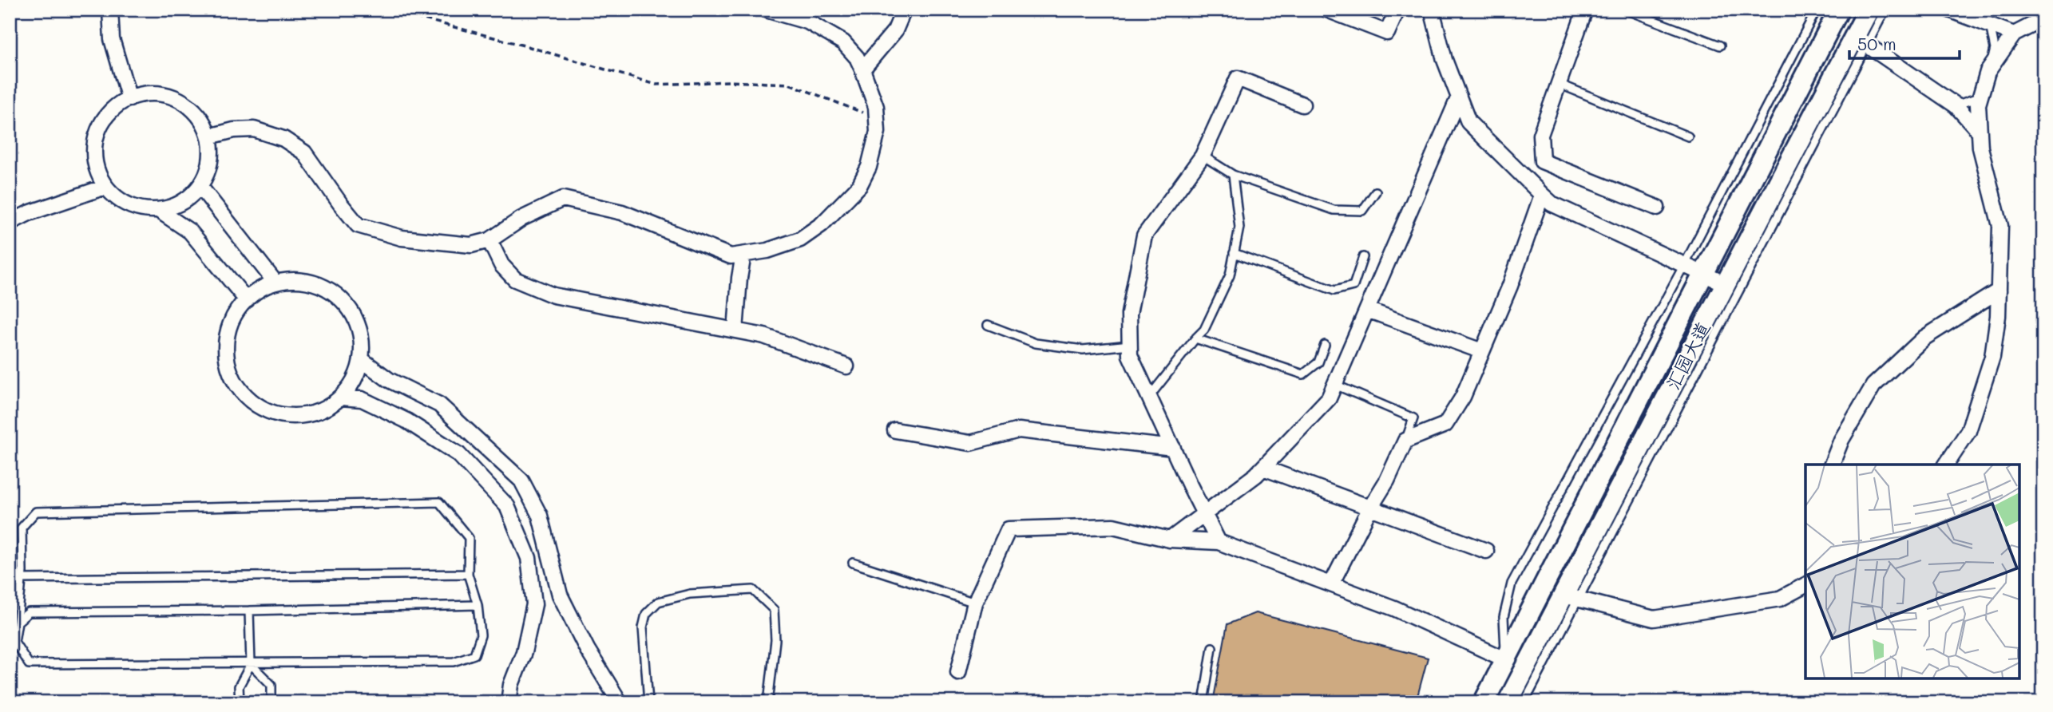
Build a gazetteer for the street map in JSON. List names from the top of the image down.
{
  "streets": {
    "main road": ["汇园大道"]
  },
  "scale_bar": "50 m"
}
